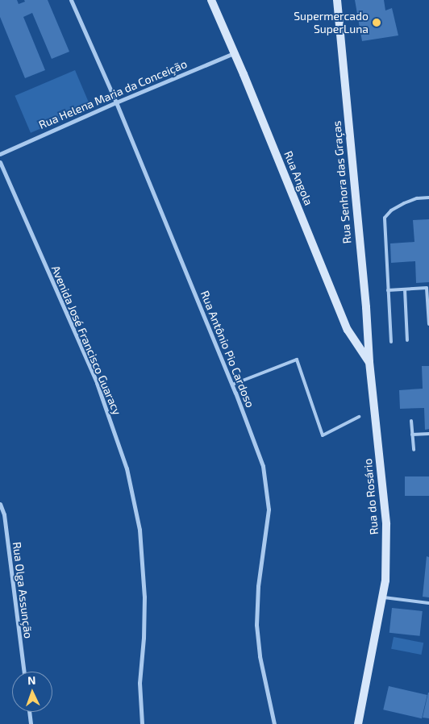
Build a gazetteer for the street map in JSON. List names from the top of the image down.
{
  "streets": {
    "street": [
      "Rua Helena Maria da Conceição",
      "Rua Angola",
      "Rua Senhora das Graças",
      "Avenida José Francisco Guaracy",
      "Rua Antônio Pio Cardoso",
      "Rua do Rosário",
      "Rua Olga Assunção"
    ]
  },
  "crossings": [
    ["Rua Helena Maria da Conceição", "Rua Angola"],
    ["Rua Helena Maria da Conceição", "Rua Antônio Pio Cardoso"],
    ["Rua Angola", "Rua Senhora das Graças"],
    ["Rua Angola", "Rua do Rosário"],
    ["Rua Senhora das Graças", "Rua do Rosário"]
  ],
  "places": ["Supermercado SuperLuna"],
  "north": "top"
}
